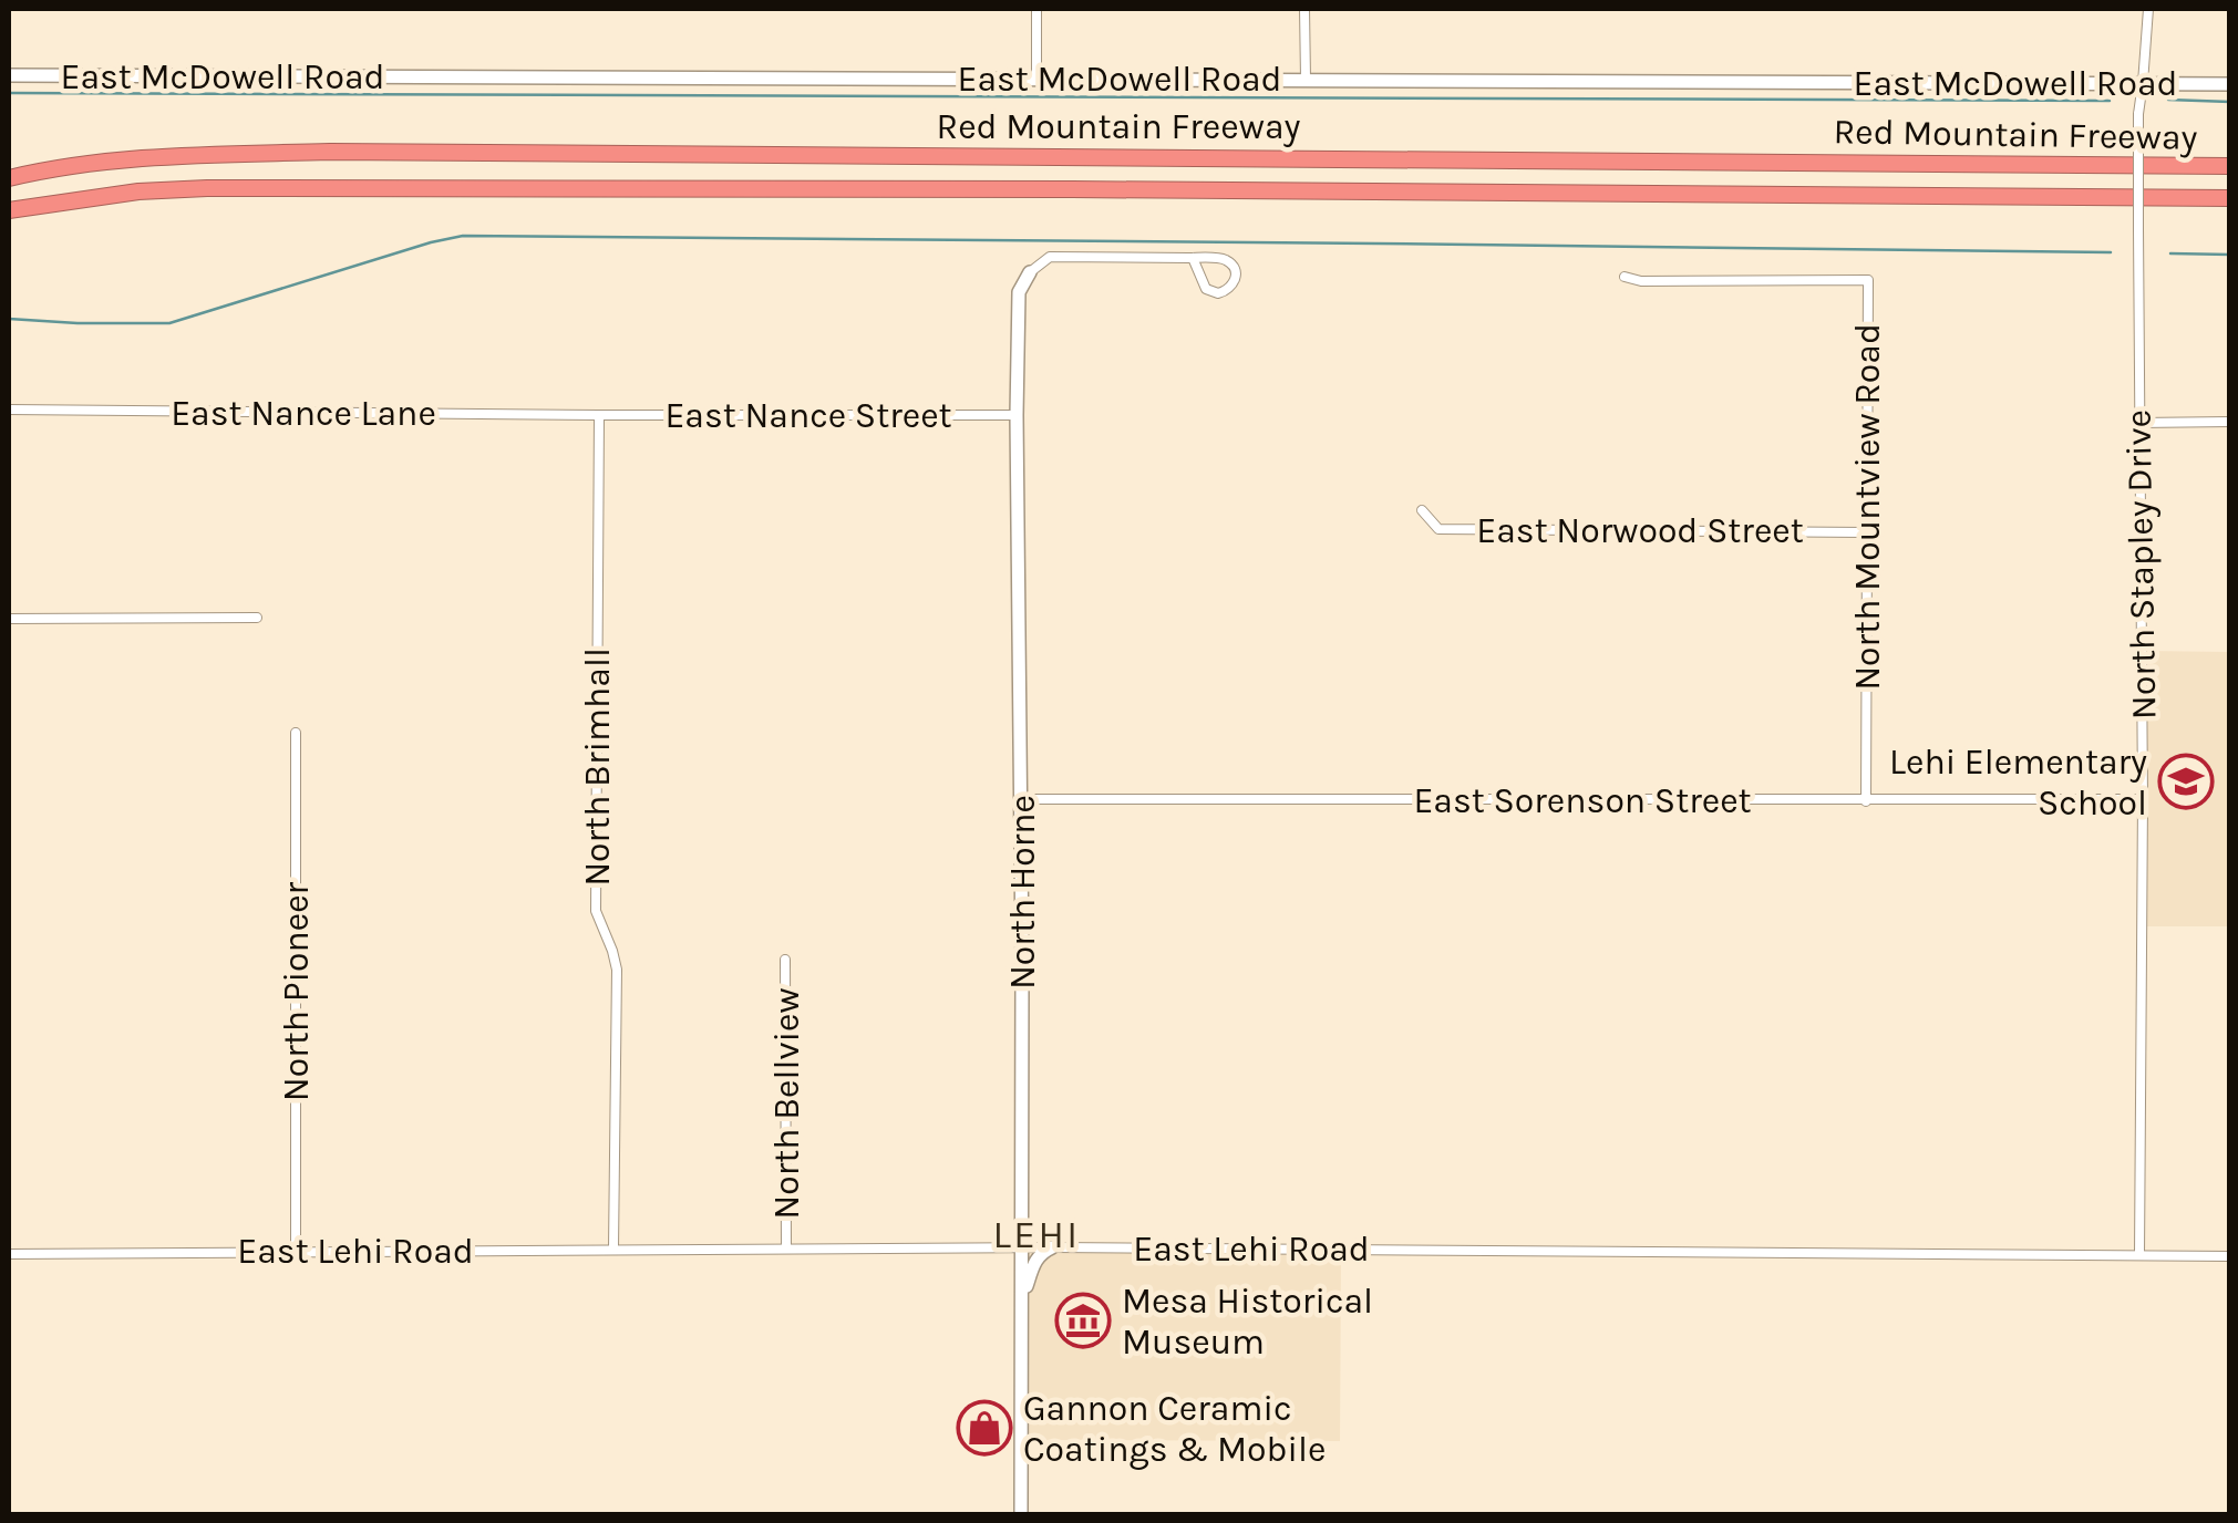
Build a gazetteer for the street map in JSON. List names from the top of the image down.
{
  "streets": {
    "highway": ["Red Mountain Freeway"],
    "street": [
      "East McDowell Road",
      "East Nance Lane",
      "East Nance Street",
      "North Mountview Road",
      "East Norwood Street",
      "North Stapley Drive",
      "North Brimhall",
      "East Sorenson Street",
      "North Horne",
      "North Pioneer",
      "North Bellview",
      "East Lehi Road"
    ]
  },
  "crossings": [
    ["East McDowell Road", "North Stapley Drive"],
    ["East Nance Lane", "East Nance Street"],
    ["East Nance Lane", "North Brimhall"],
    ["East Nance Street", "North Brimhall"],
    ["East Nance Street", "North Horne"],
    ["North Mountview Road", "East Norwood Street"],
    ["North Mountview Road", "East Sorenson Street"],
    ["North Stapley Drive", "East Sorenson Street"],
    ["North Stapley Drive", "East Lehi Road"],
    ["North Brimhall", "East Lehi Road"],
    ["East Sorenson Street", "North Horne"],
    ["North Horne", "East Lehi Road"],
    ["North Pioneer", "East Lehi Road"],
    ["North Bellview", "East Lehi Road"]
  ],
  "districts": ["LEHI"],
  "places": {
    "school or university": ["Lehi Elementary School"],
    "museum": ["Mesa Historical Museum"],
    "shop": ["Gannon Ceramic Coatings & Mobile"]
  }
}
